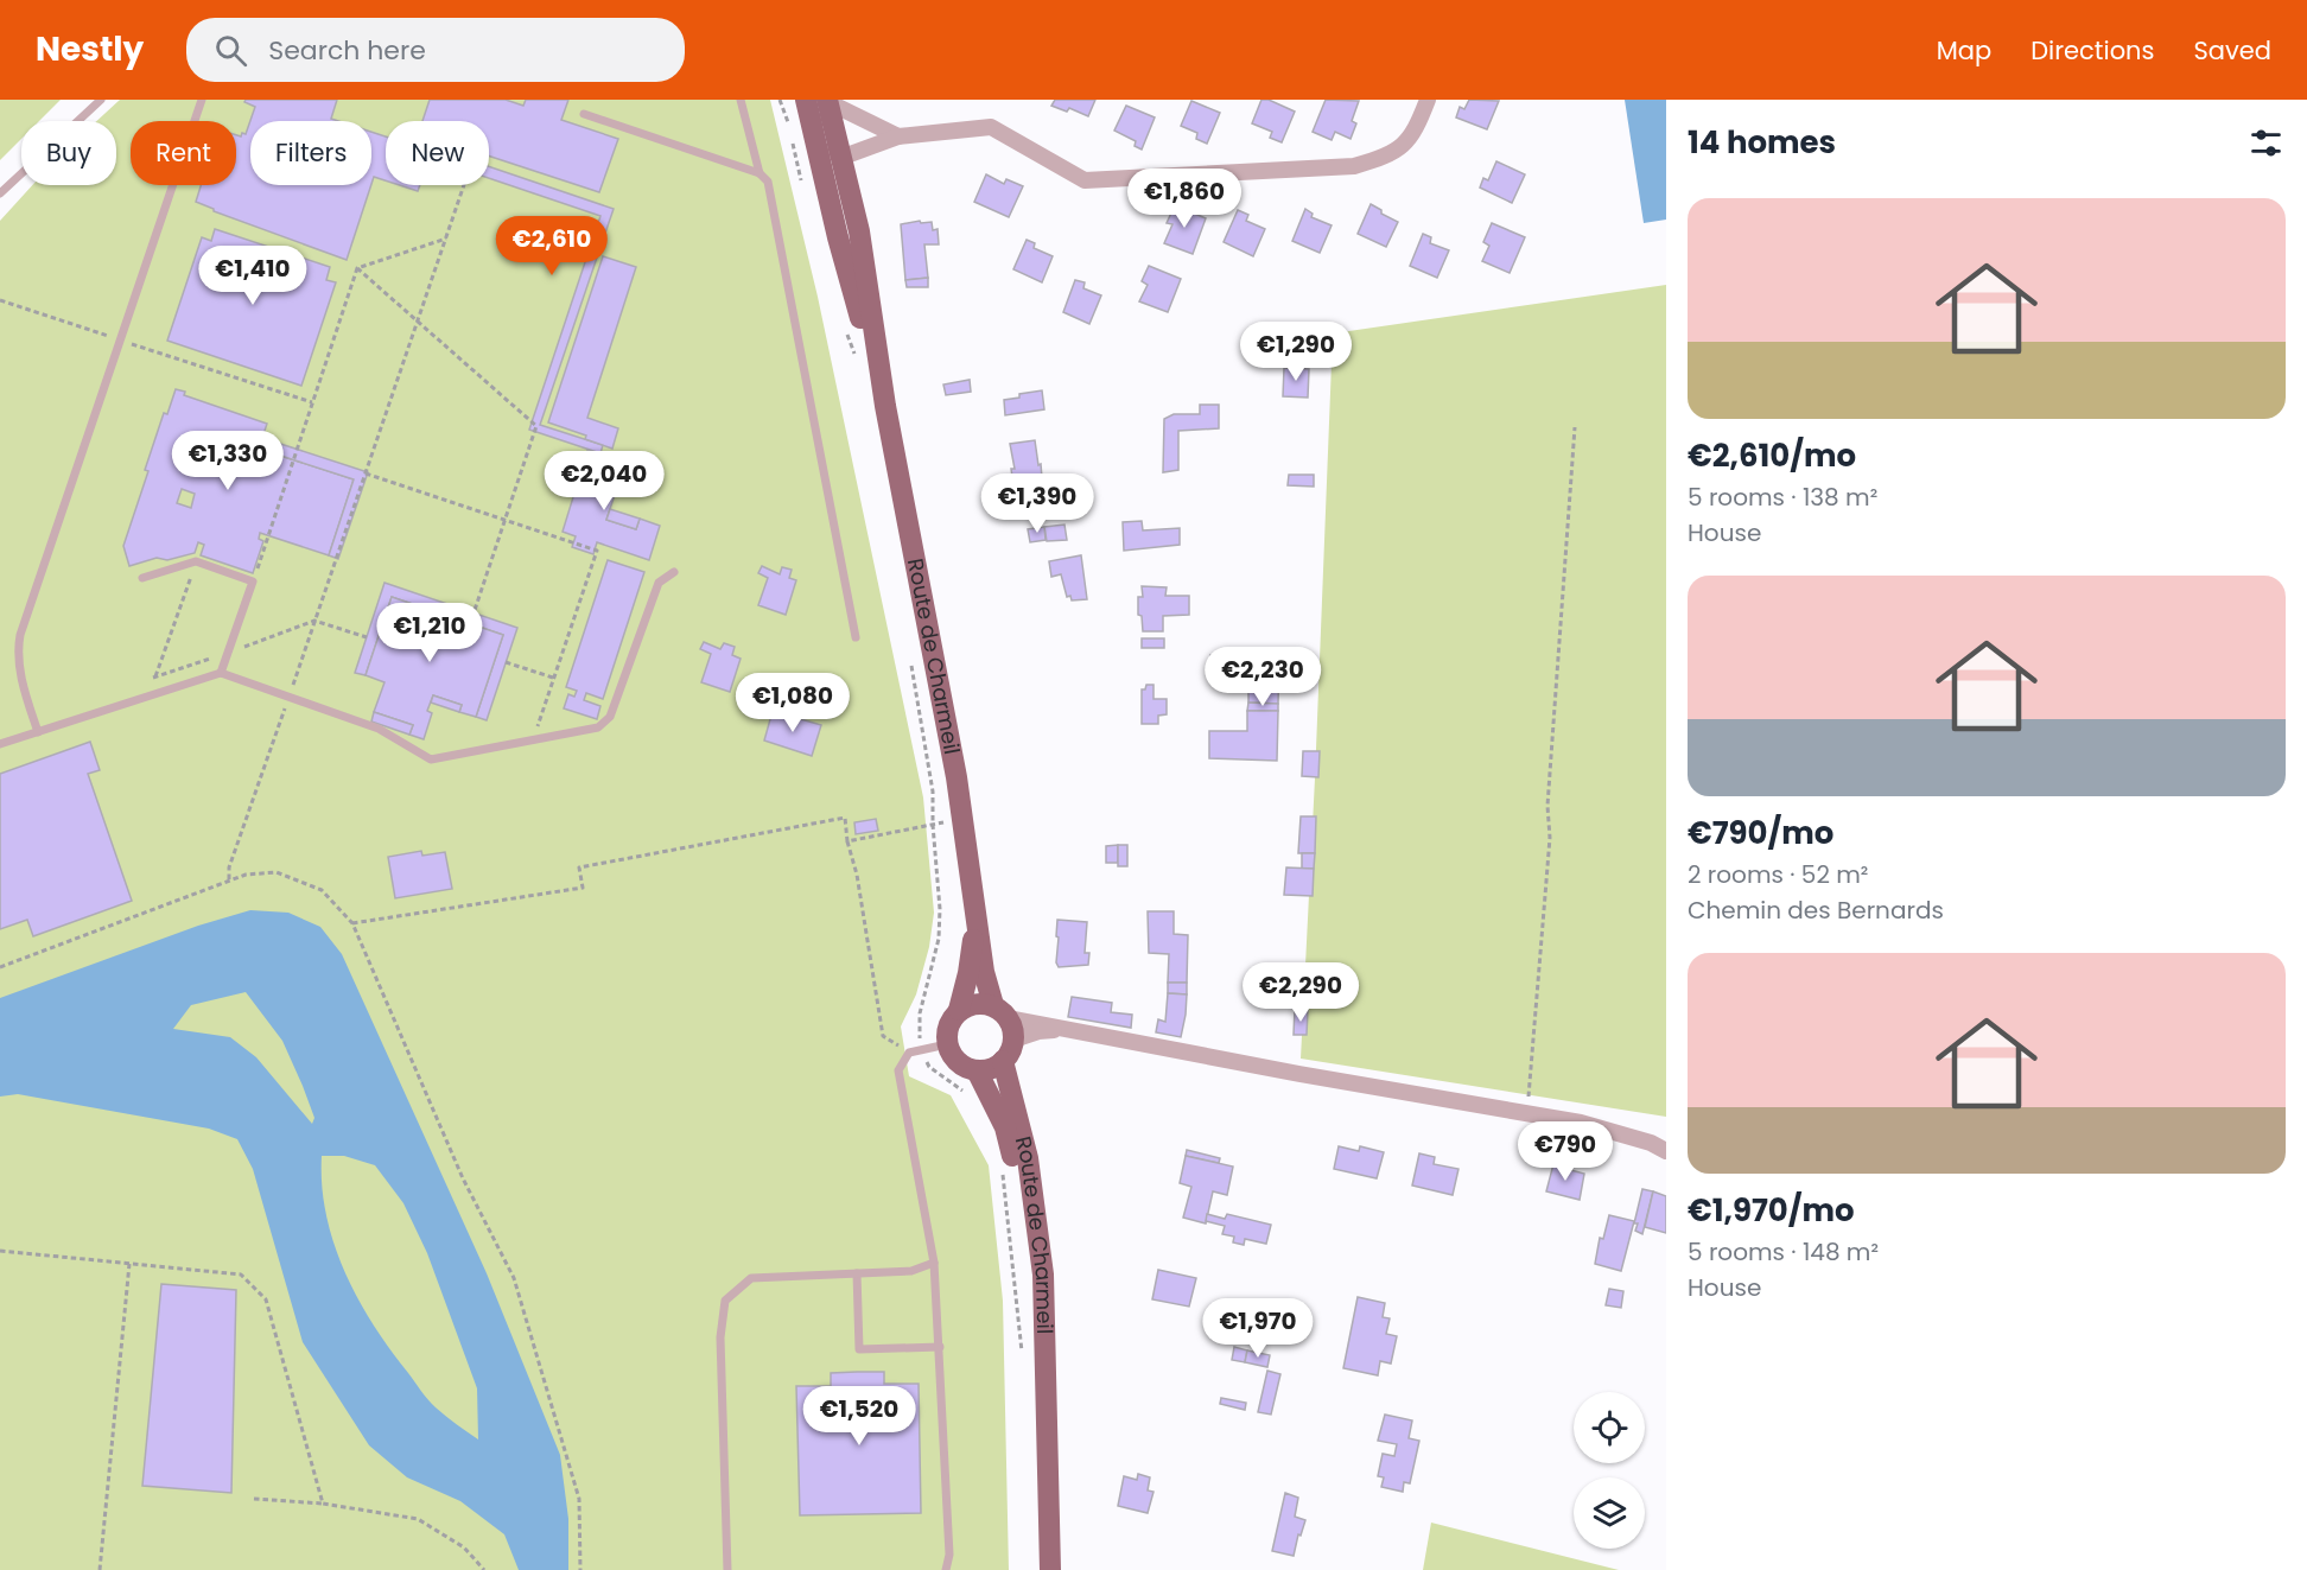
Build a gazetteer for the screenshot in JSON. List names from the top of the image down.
{
  "streets": {
    "main road": ["Route de Charmeil"]
  },
  "page": {
    "header": "Nestly",
    "search": "Search here",
    "nav": ["Map", "Directions", "Saved"],
    "heading": "14 homes",
    "chip": [
      "Buy",
      "Rent",
      "Filters",
      "New"
    ],
    "price": [
      "€1,860",
      "€2,610",
      "€1,410",
      "€1,290",
      "€1,330",
      "€2,040",
      "€1,390",
      "€1,210",
      "€2,230",
      "€1,080",
      "€2,290",
      "€790",
      "€1,970",
      "€1,520"
    ],
    "list": [
      {
        "name": "€2,610/mo",
        "note": "5 rooms · 138 m² · House"
      },
      {
        "name": "€790/mo",
        "note": "2 rooms · 52 m² · Chemin des Bernards"
      },
      {
        "name": "€1,970/mo",
        "note": "5 rooms · 148 m² · House"
      }
    ]
  }
}
